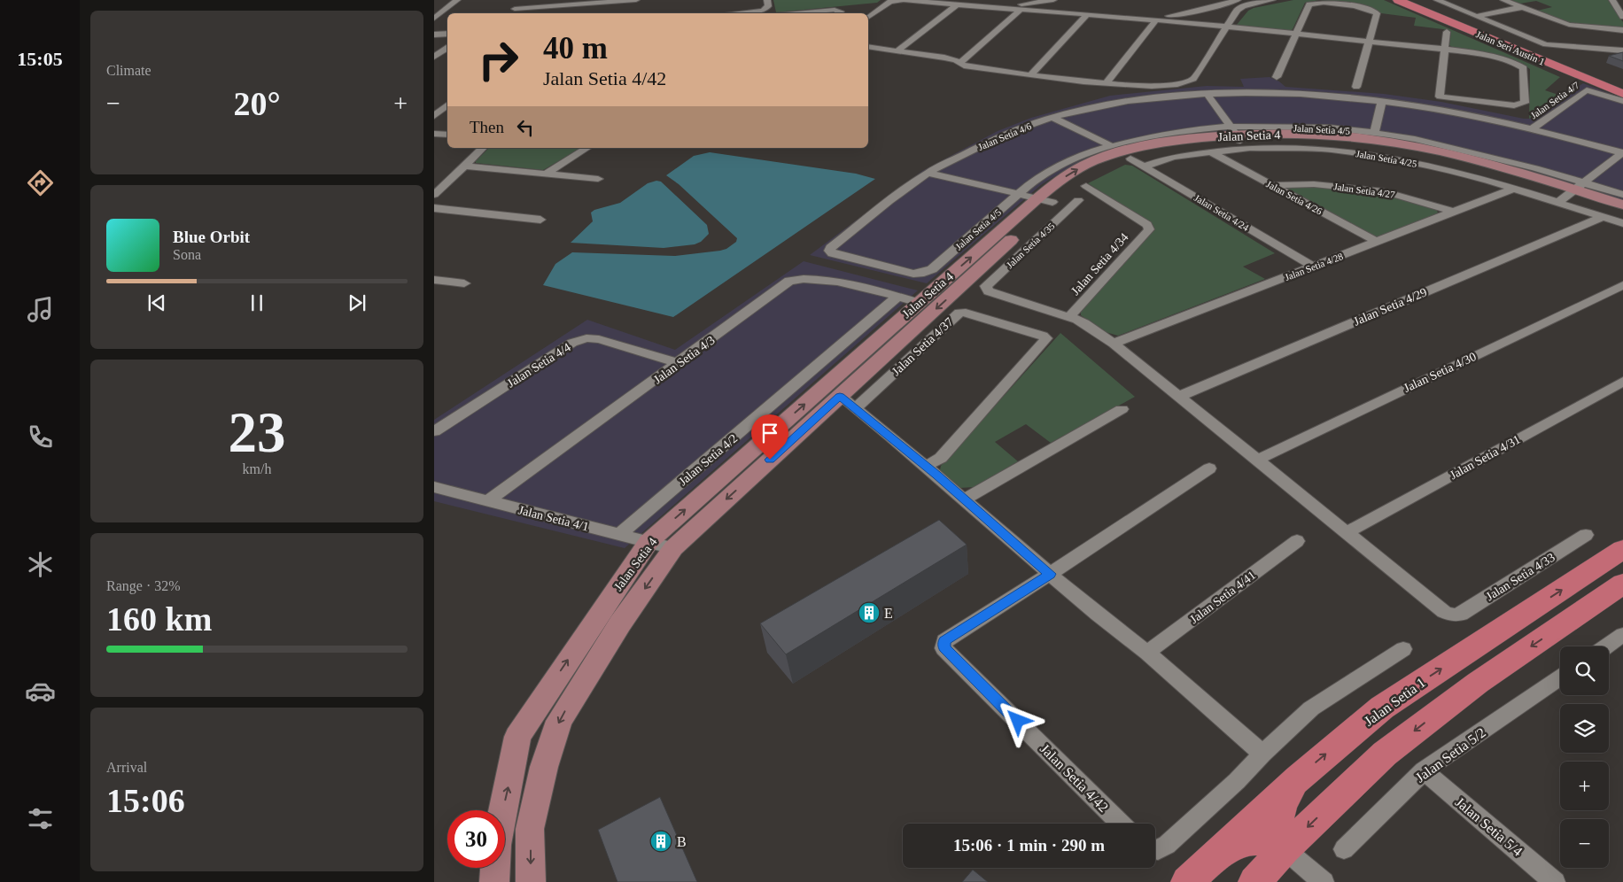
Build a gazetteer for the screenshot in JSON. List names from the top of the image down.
{
  "streets": {
    "main road": ["Jalan Seri Austin 1", "Jalan Setia 1"],
    "street": [
      "Jalan Setia 4/7",
      "Jalan Setia 4/5",
      "Jalan Setia 4",
      "Jalan Setia 4/6",
      "Jalan Setia 4/25",
      "Jalan Setia 4/27",
      "Jalan Setia 4/26",
      "Jalan Setia 4/24",
      "Jalan Setia 4/35",
      "Jalan Setia 4/34",
      "Jalan Setia 4/28",
      "Jalan Setia 4/29",
      "Jalan Setia 4/37",
      "Jalan Setia 4/3",
      "Jalan Setia 4/4",
      "Jalan Setia 4/30",
      "Jalan Setia 4/31",
      "Jalan Setia 4/2",
      "Jalan Setia 4/1",
      "Jalan Setia 4/33",
      "Jalan Setia 4/41",
      "Jalan Setia 5/2",
      "Jalan Setia 4/42",
      "Jalan Setia 5/4"
    ]
  },
  "crossings": [
    ["Jalan Setia 4/7", "Jalan Setia 4/6"],
    ["Jalan Setia 4/5", "Jalan Setia 4"],
    ["Jalan Setia 4/5", "Jalan Setia 4/6"],
    ["Jalan Setia 4/5", "Jalan Setia 4/25"],
    ["Jalan Setia 4", "Jalan Setia 4/25"],
    ["Jalan Setia 4", "Jalan Setia 4/24"],
    ["Jalan Setia 4", "Jalan Setia 4/3"],
    ["Jalan Setia 4", "Jalan Setia 4/1"],
    ["Jalan Setia 4/25", "Jalan Setia 4/26"],
    ["Jalan Setia 4/25", "Jalan Setia 4/24"],
    ["Jalan Setia 4/25", "Jalan Setia 4/28"],
    ["Jalan Setia 4/25", "Jalan Setia 4/29"],
    ["Jalan Setia 4/27", "Jalan Setia 4/26"],
    ["Jalan Setia 4/27", "Jalan Setia 4/28"],
    ["Jalan Setia 4/26", "Jalan Setia 4/28"],
    ["Jalan Setia 4/24", "Jalan Setia 4/28"],
    ["Jalan Setia 4/35", "Jalan Setia 4/34"],
    ["Jalan Setia 4/3", "Jalan Setia 4/4"],
    ["Jalan Setia 4/3", "Jalan Setia 4/2"],
    ["Jalan Setia 4/3", "Jalan Setia 4/1"],
    ["Jalan Setia 4/31", "Jalan Setia 4/33"],
    ["Jalan Setia 4/2", "Jalan Setia 4/1"],
    ["Jalan Setia 5/2", "Jalan Setia 5/4"]
  ],
  "places": {
    "building": ["E", "B"]
  },
  "page": {
    "tabs": "15:05",
    "tile": [
      "Climate",
      ["23", "km/h"],
      ["Range · 32%", "160 km"],
      ["Arrival", "15:06"]
    ],
    "turn": ["40 m", "Jalan Setia 4/42"],
    "heat": ["−", "20°", "+"],
    "then": "Then",
    "song": ["Blue Orbit", "Sona"],
    "map_buttons": ["+", "−"],
    "limit": "30",
    "trip": "15:06 · 1 min · 290 m"
  }
}
